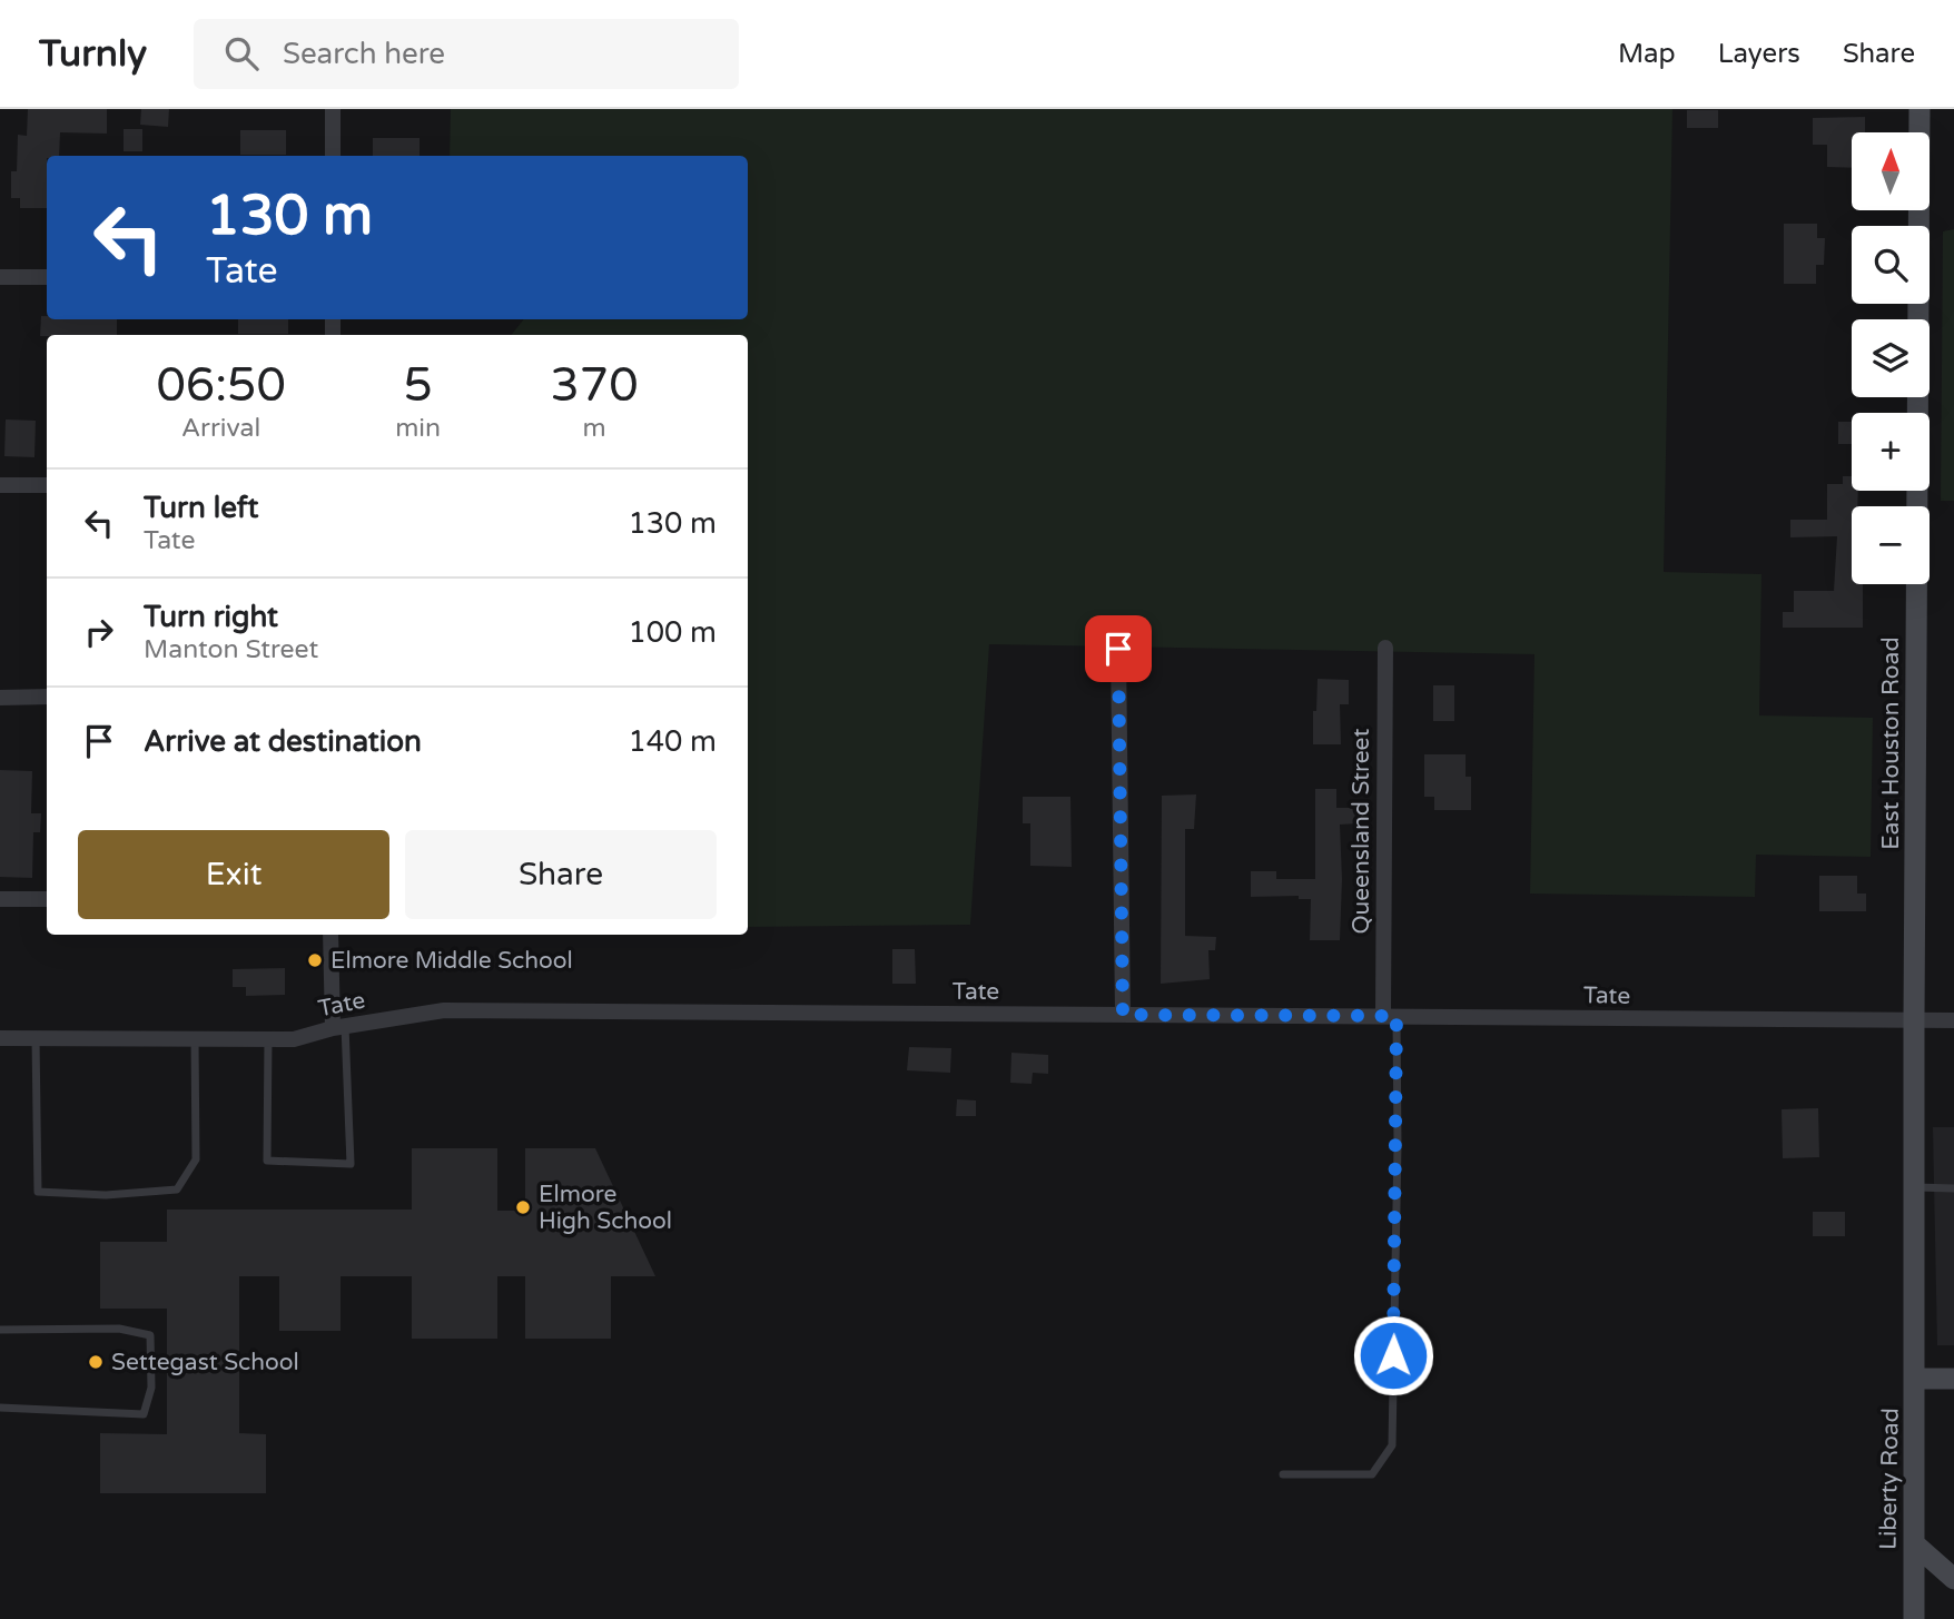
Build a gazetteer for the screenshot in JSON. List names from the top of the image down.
{
  "streets": {
    "street": [
      "East Houston Road",
      "Queensland Street",
      "Tate",
      "Liberty Road"
    ]
  },
  "crossings": [
    ["East Houston Road", "Tate"],
    ["East Houston Road", "Liberty Road"],
    ["Queensland Street", "Tate"]
  ],
  "places": ["Elmore Middle School", "Elmore High School", "Settegast School"],
  "north": "top",
  "page": {
    "header": "Turnly",
    "search": "Search here",
    "nav": ["Map", "Layers", "Share"],
    "map_buttons": ["+", "−"],
    "turn": ["130 m", "Tate"],
    "eta": [
      "06:50",
      "Arrival",
      "5",
      "min",
      "370",
      "m"
    ],
    "list": [
      {
        "name": "Turn left",
        "note": "Tate",
        "value": "130 m"
      },
      {
        "name": "Turn right",
        "note": "Manton Street",
        "value": "100 m"
      },
      {
        "name": "Arrive at destination",
        "value": "140 m"
      }
    ],
    "buttons": ["Exit", "Share"]
  }
}
